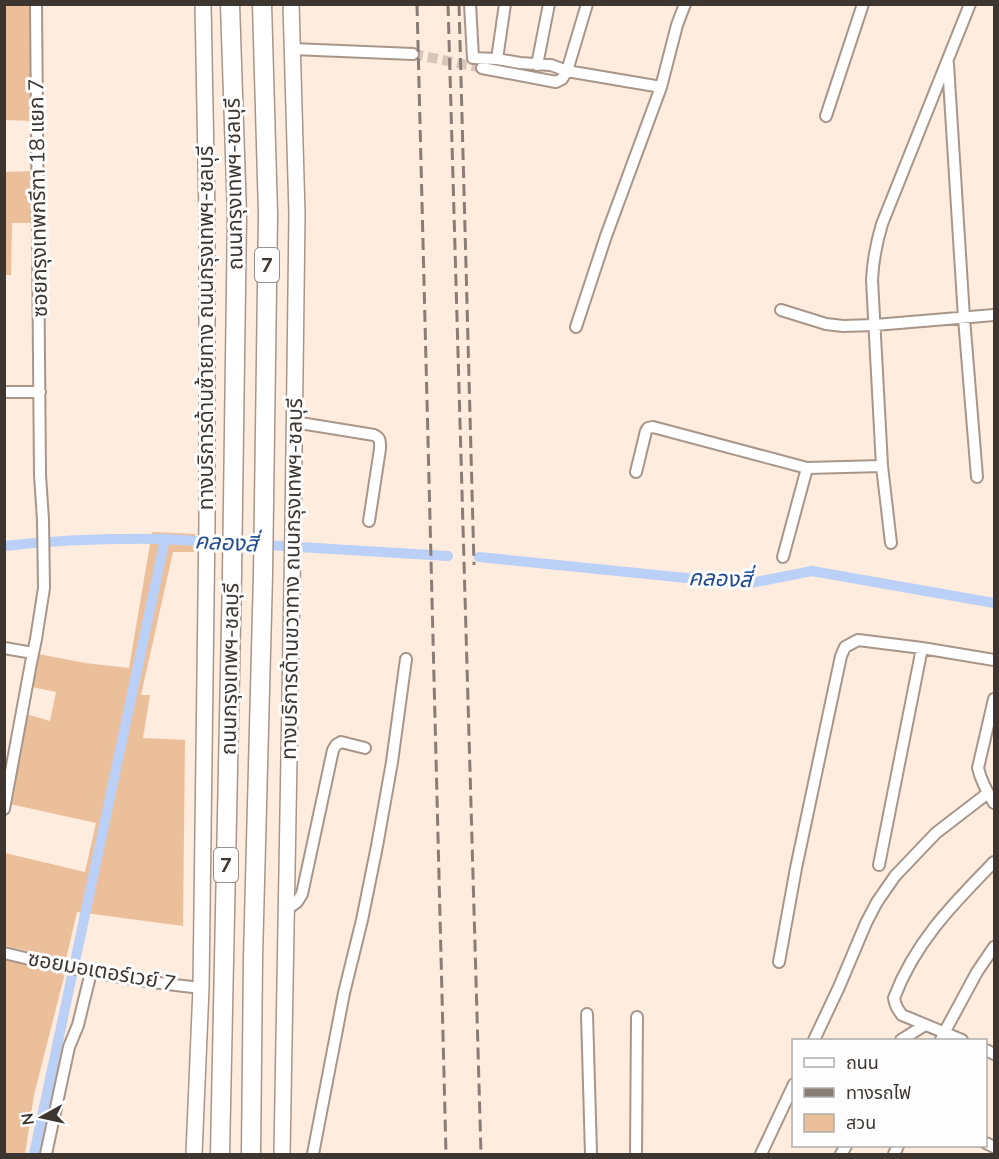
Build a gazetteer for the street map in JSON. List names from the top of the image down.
{
  "streets": {
    "highway": ["ถนนกรุงเทพฯ-ชลบุรี", "7"],
    "main road": ["ทางบริการด้านซ้ายทาง ถนนกรุงเทพฯ-ชลบุรี", "ทางบริการด้านขวาทาง ถนนกรุงเทพฯ-ชลบุรี"],
    "street": ["ซอยกรุงเทพกรีฑา 18 แยก 7", "ซอยมอเตอร์เวย์ 7"]
  },
  "crossings": [
    ["ทางบริการด้านซ้ายทาง ถนนกรุงเทพฯ-ชลบุรี", "ซอยมอเตอร์เวย์ 7"]
  ],
  "water": ["คลองสี่"],
  "legend": ["ถนน", "ทางรถไฟ", "สวน"],
  "north": "left"
}
